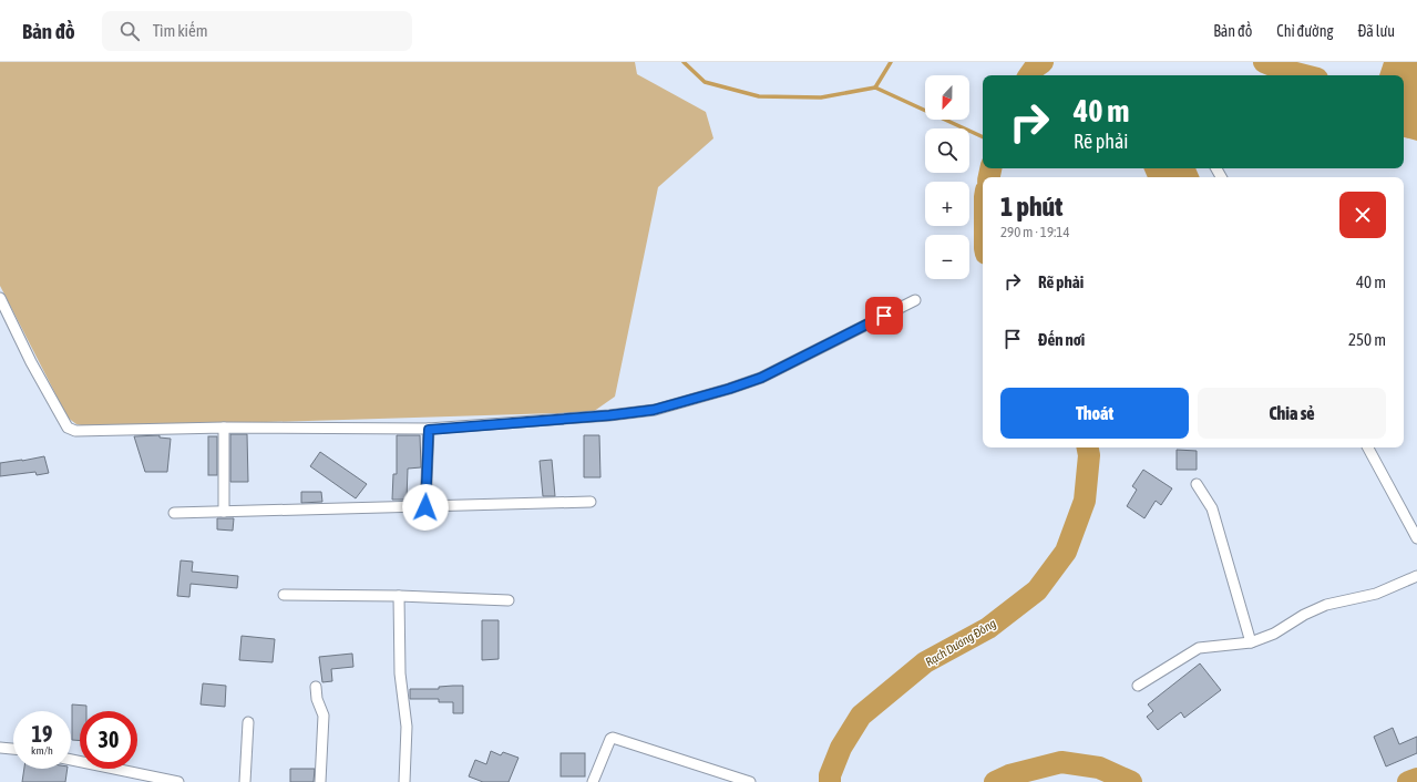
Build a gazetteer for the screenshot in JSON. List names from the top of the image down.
{
  "water": ["Rạch Dương Đông"],
  "north": "bottom",
  "page": {
    "header": "Bản đồ",
    "search": "Tìm kiếm",
    "nav": ["Bản đồ", "Chỉ đường", "Đã lưu"],
    "map_buttons": ["+", "−"],
    "turn": ["40 m", "Rẽ phải"],
    "heading": ["1 phút", "290 m · 19:14"],
    "list": [
      {
        "name": "Rẽ phải",
        "value": "40 m"
      },
      {
        "name": "Đến nơi",
        "value": "250 m"
      }
    ],
    "buttons": ["Thoát", "Chia sẻ"],
    "speed": "19 km/h",
    "limit": "30"
  }
}
